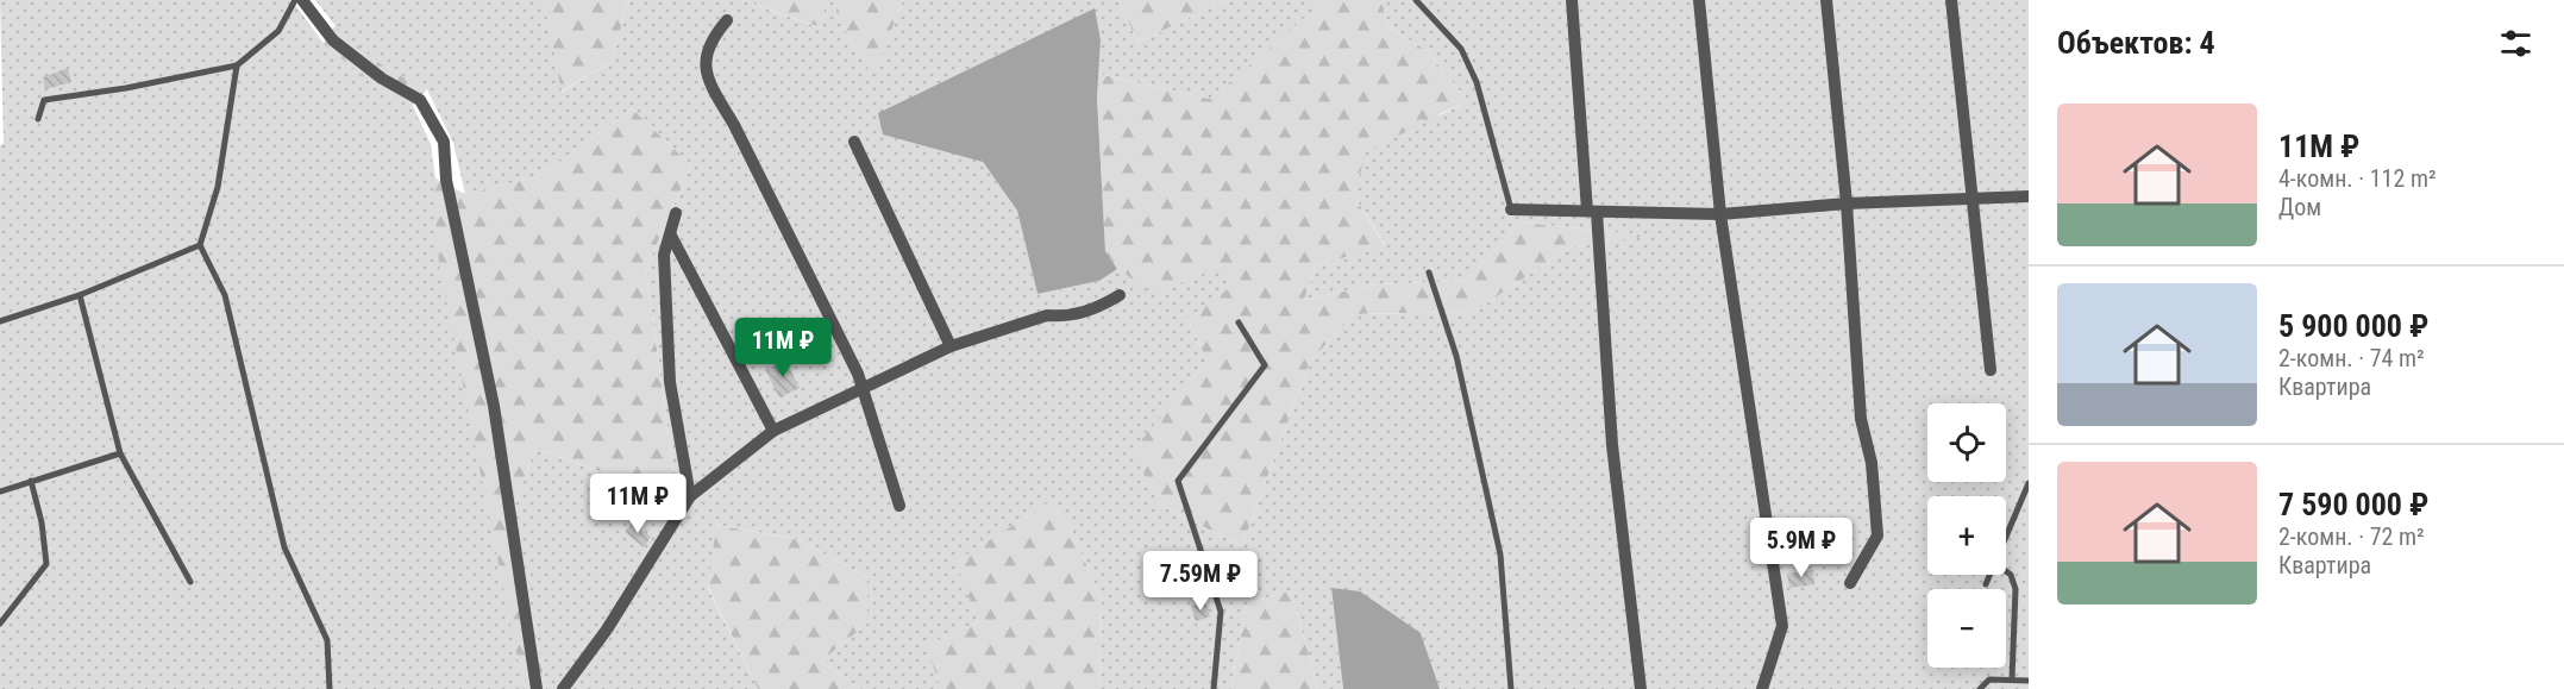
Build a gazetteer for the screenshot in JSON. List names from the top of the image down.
{
  "page": {
    "heading": "Объектов: 4",
    "list": [
      {
        "name": "11M ₽",
        "note": "4-комн. · 112 m² · Дом"
      },
      {
        "name": "5 900 000 ₽",
        "note": "2-комн. · 74 m² · Квартира"
      },
      {
        "name": "7 590 000 ₽",
        "note": "2-комн. · 72 m² · Квартира"
      }
    ],
    "price": [
      "11M ₽",
      "11M ₽",
      "5.9M ₽",
      "7.59M ₽"
    ],
    "map_buttons": ["+", "−"]
  }
}
